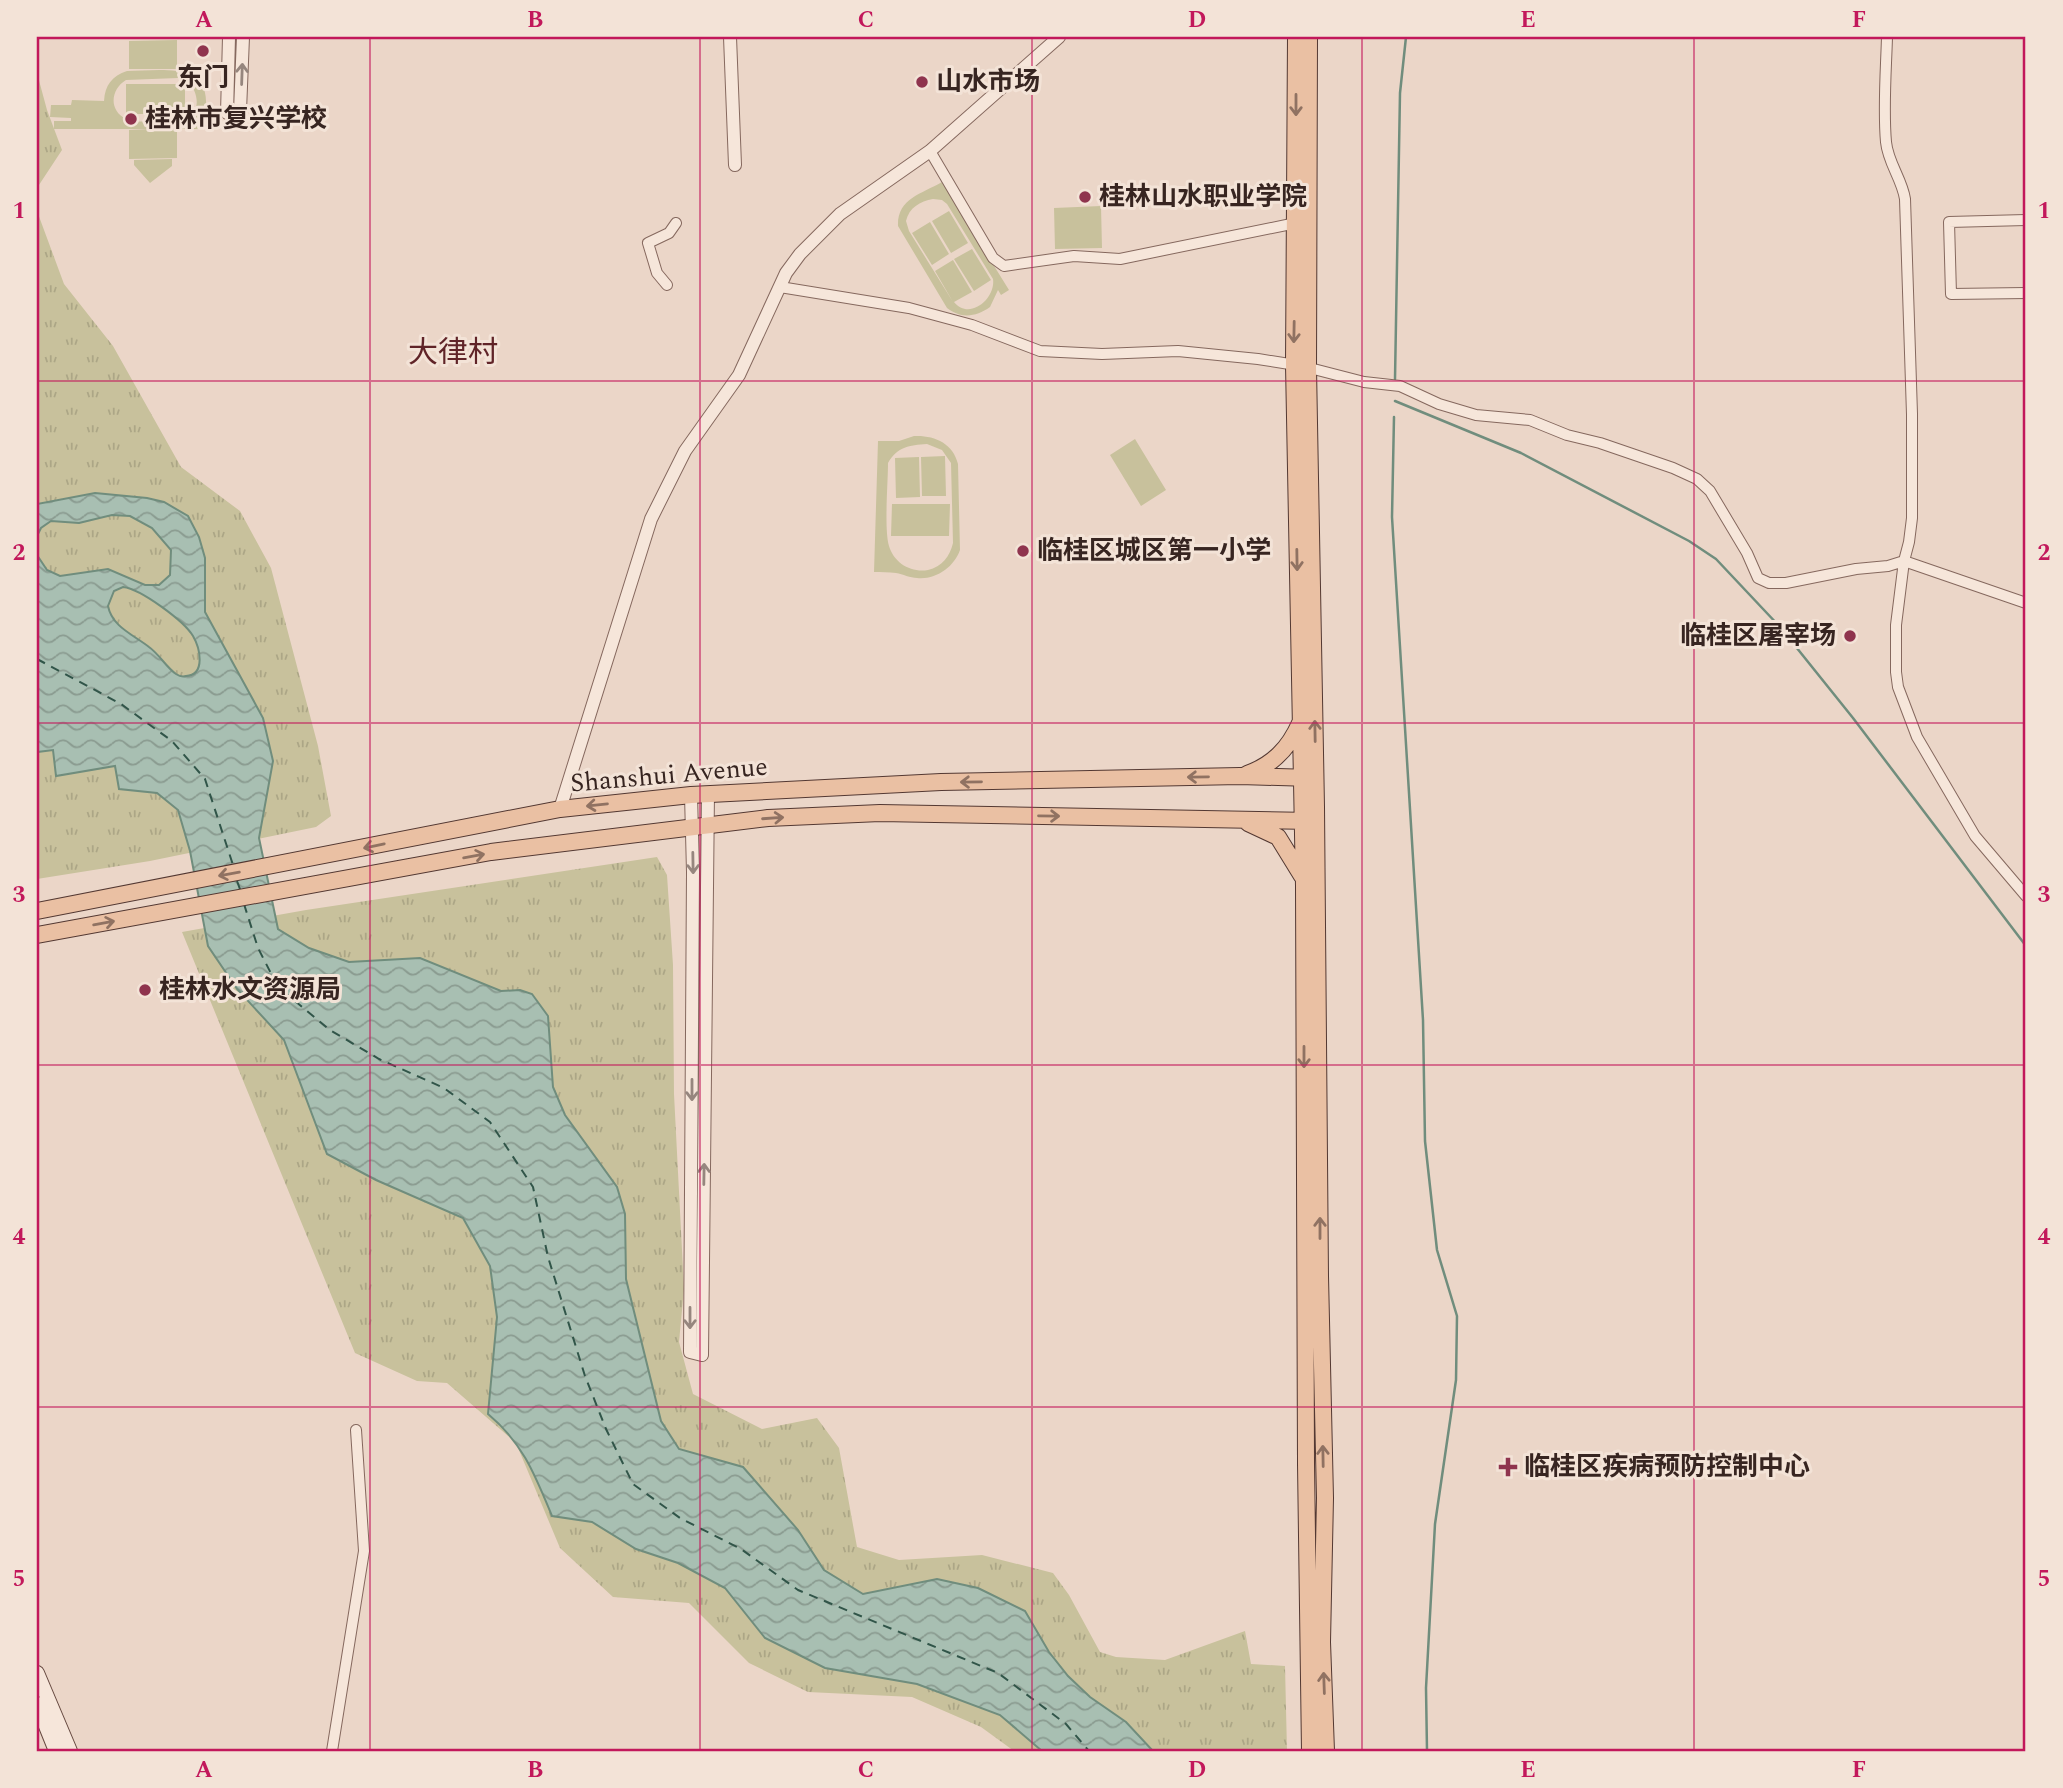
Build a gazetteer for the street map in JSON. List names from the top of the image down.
{
  "streets": {
    "main road": ["Shanshui Avenue"]
  },
  "districts": ["大律村"],
  "places": {
    "other": [
      "东门",
      "山水市场",
      "桂林市复兴学校",
      "桂林山水职业学院",
      "临桂区城区第一小学",
      "临桂区屠宰场",
      "桂林水文资源局"
    ],
    "health": ["临桂区疾病预防控制中心"]
  },
  "grid": {
    "columns": [
      "A",
      "B",
      "C",
      "D",
      "E",
      "F"
    ],
    "rows": [
      "1",
      "2",
      "3",
      "4",
      "5"
    ]
  }
}
